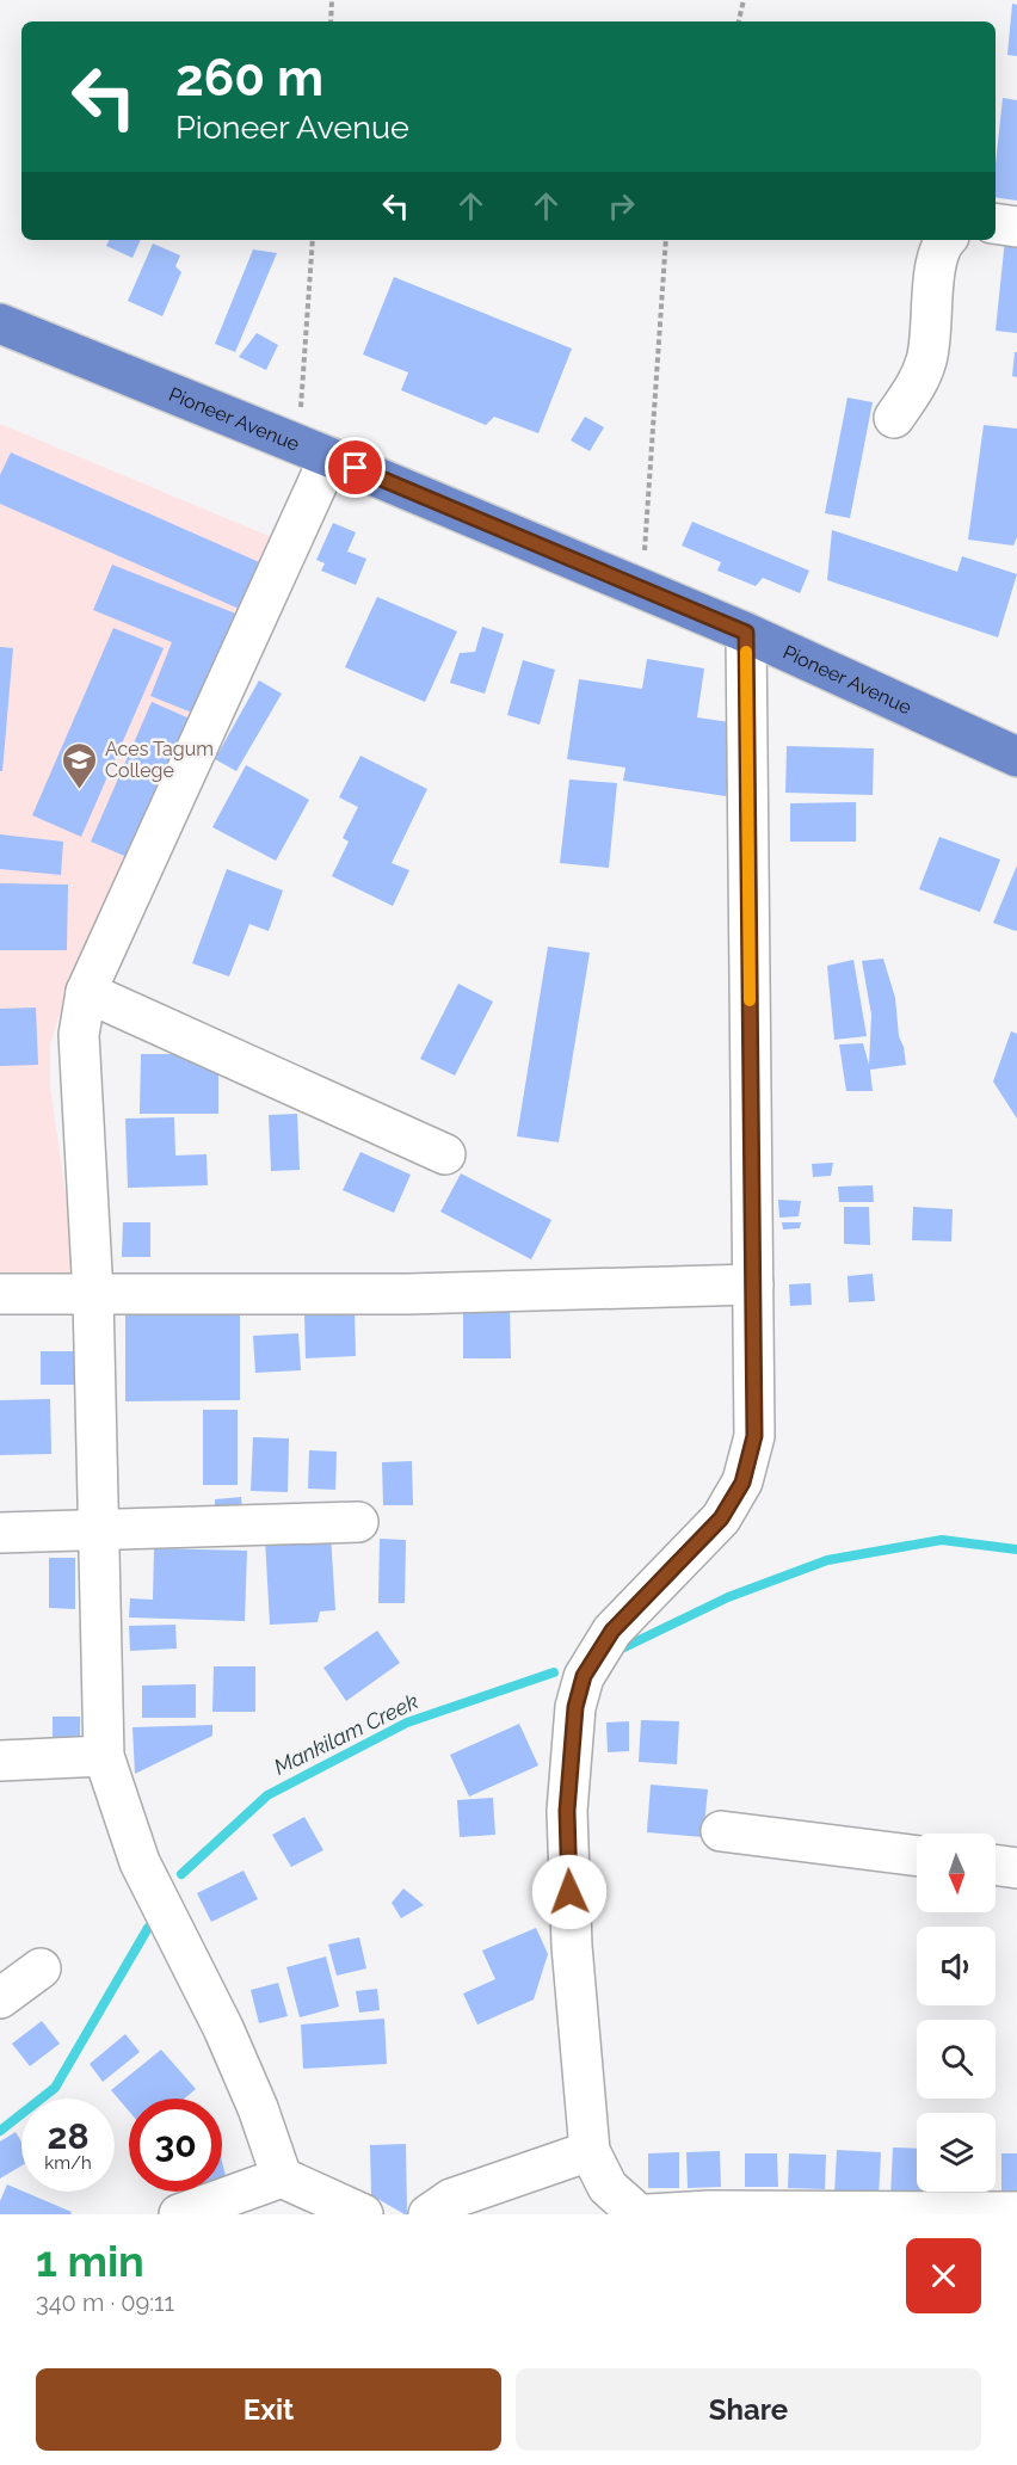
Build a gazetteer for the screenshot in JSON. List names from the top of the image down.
{
  "streets": {
    "highway": ["Pioneer Avenue"]
  },
  "water": ["Mankilam Creek"],
  "places": {
    "school or university": ["Aces Tagum College"]
  },
  "north": "bottom",
  "page": {
    "turn": ["260 m", "Pioneer Avenue"],
    "speed": "28 km/h",
    "limit": "30",
    "heading": ["1 min", "340 m · 09:11"],
    "buttons": ["Exit", "Share"]
  }
}
